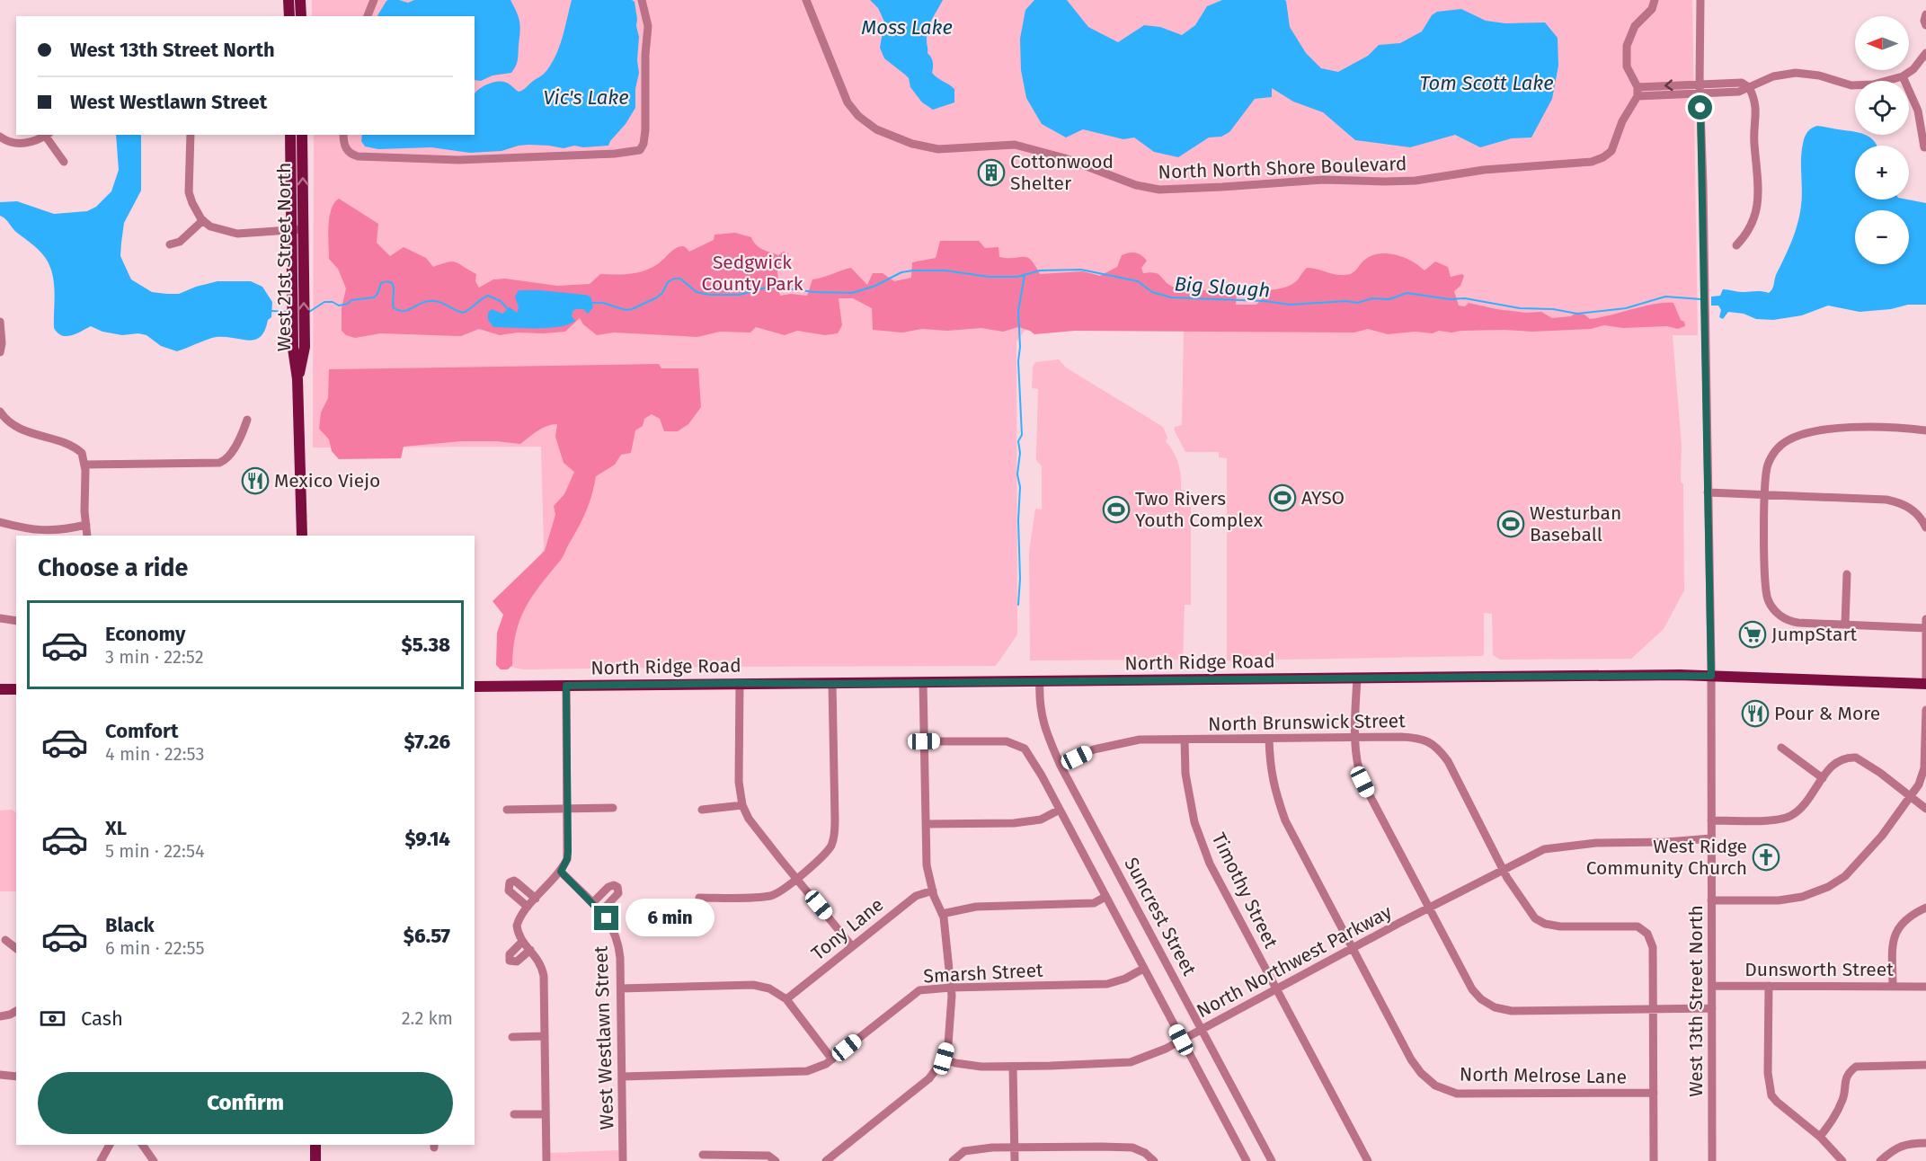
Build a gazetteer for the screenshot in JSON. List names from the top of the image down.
{
  "streets": {
    "main road": ["West 21st Street North", "North Ridge Road"],
    "street": [
      "North North Shore Boulevard",
      "North Brunswick Street",
      "Timothy Street",
      "Suncrest Street",
      "Tony Lane",
      "North Northwest Parkway",
      "Dunsworth Street",
      "Smarsh Street",
      "West 13th Street North",
      "West Westlawn Street",
      "North Melrose Lane"
    ]
  },
  "crossings": [
    ["North Ridge Road", "Suncrest Street"],
    ["North Ridge Road", "West 13th Street North"],
    ["North Brunswick Street", "Timothy Street"],
    ["North Brunswick Street", "Suncrest Street"],
    ["North Brunswick Street", "North Northwest Parkway"],
    ["North Brunswick Street", "North Melrose Lane"],
    ["Timothy Street", "North Northwest Parkway"],
    ["Suncrest Street", "North Northwest Parkway"],
    ["North Northwest Parkway", "West 13th Street North"],
    ["North Northwest Parkway", "North Melrose Lane"],
    ["Dunsworth Street", "West 13th Street North"],
    ["Smarsh Street", "West Westlawn Street"]
  ],
  "water": [
    "Moss Lake",
    "Tom Scott Lake",
    "Vic's Lake",
    "Big Slough"
  ],
  "parks": ["Sedgwick County Park"],
  "places": {
    "building": ["Cottonwood Shelter"],
    "restaurant": ["Mexico Viejo", "Pour & More"],
    "sports": ["AYSO", "Two Rivers Youth Complex", "Westurban Baseball"],
    "supermarket": ["JumpStart"],
    "church": ["West Ridge Community Church"]
  },
  "north": "left",
  "page": {
    "map_buttons": ["+", "−"],
    "banner": ["West 13th Street North", "West Westlawn Street"],
    "heading": "Choose a ride",
    "list": [
      {
        "name": "Economy",
        "note": "3 min · 22:52",
        "value": "$5.38"
      },
      {
        "name": "Comfort",
        "note": "4 min · 22:53",
        "value": "$7.26"
      },
      {
        "name": "XL",
        "note": "5 min · 22:54",
        "value": "$9.14"
      },
      {
        "name": "Black",
        "note": "6 min · 22:55",
        "value": "$6.57"
      }
    ],
    "bubble": "6 min",
    "pay": ["Cash", "2.2 km"],
    "buttons": "Confirm"
  }
}
